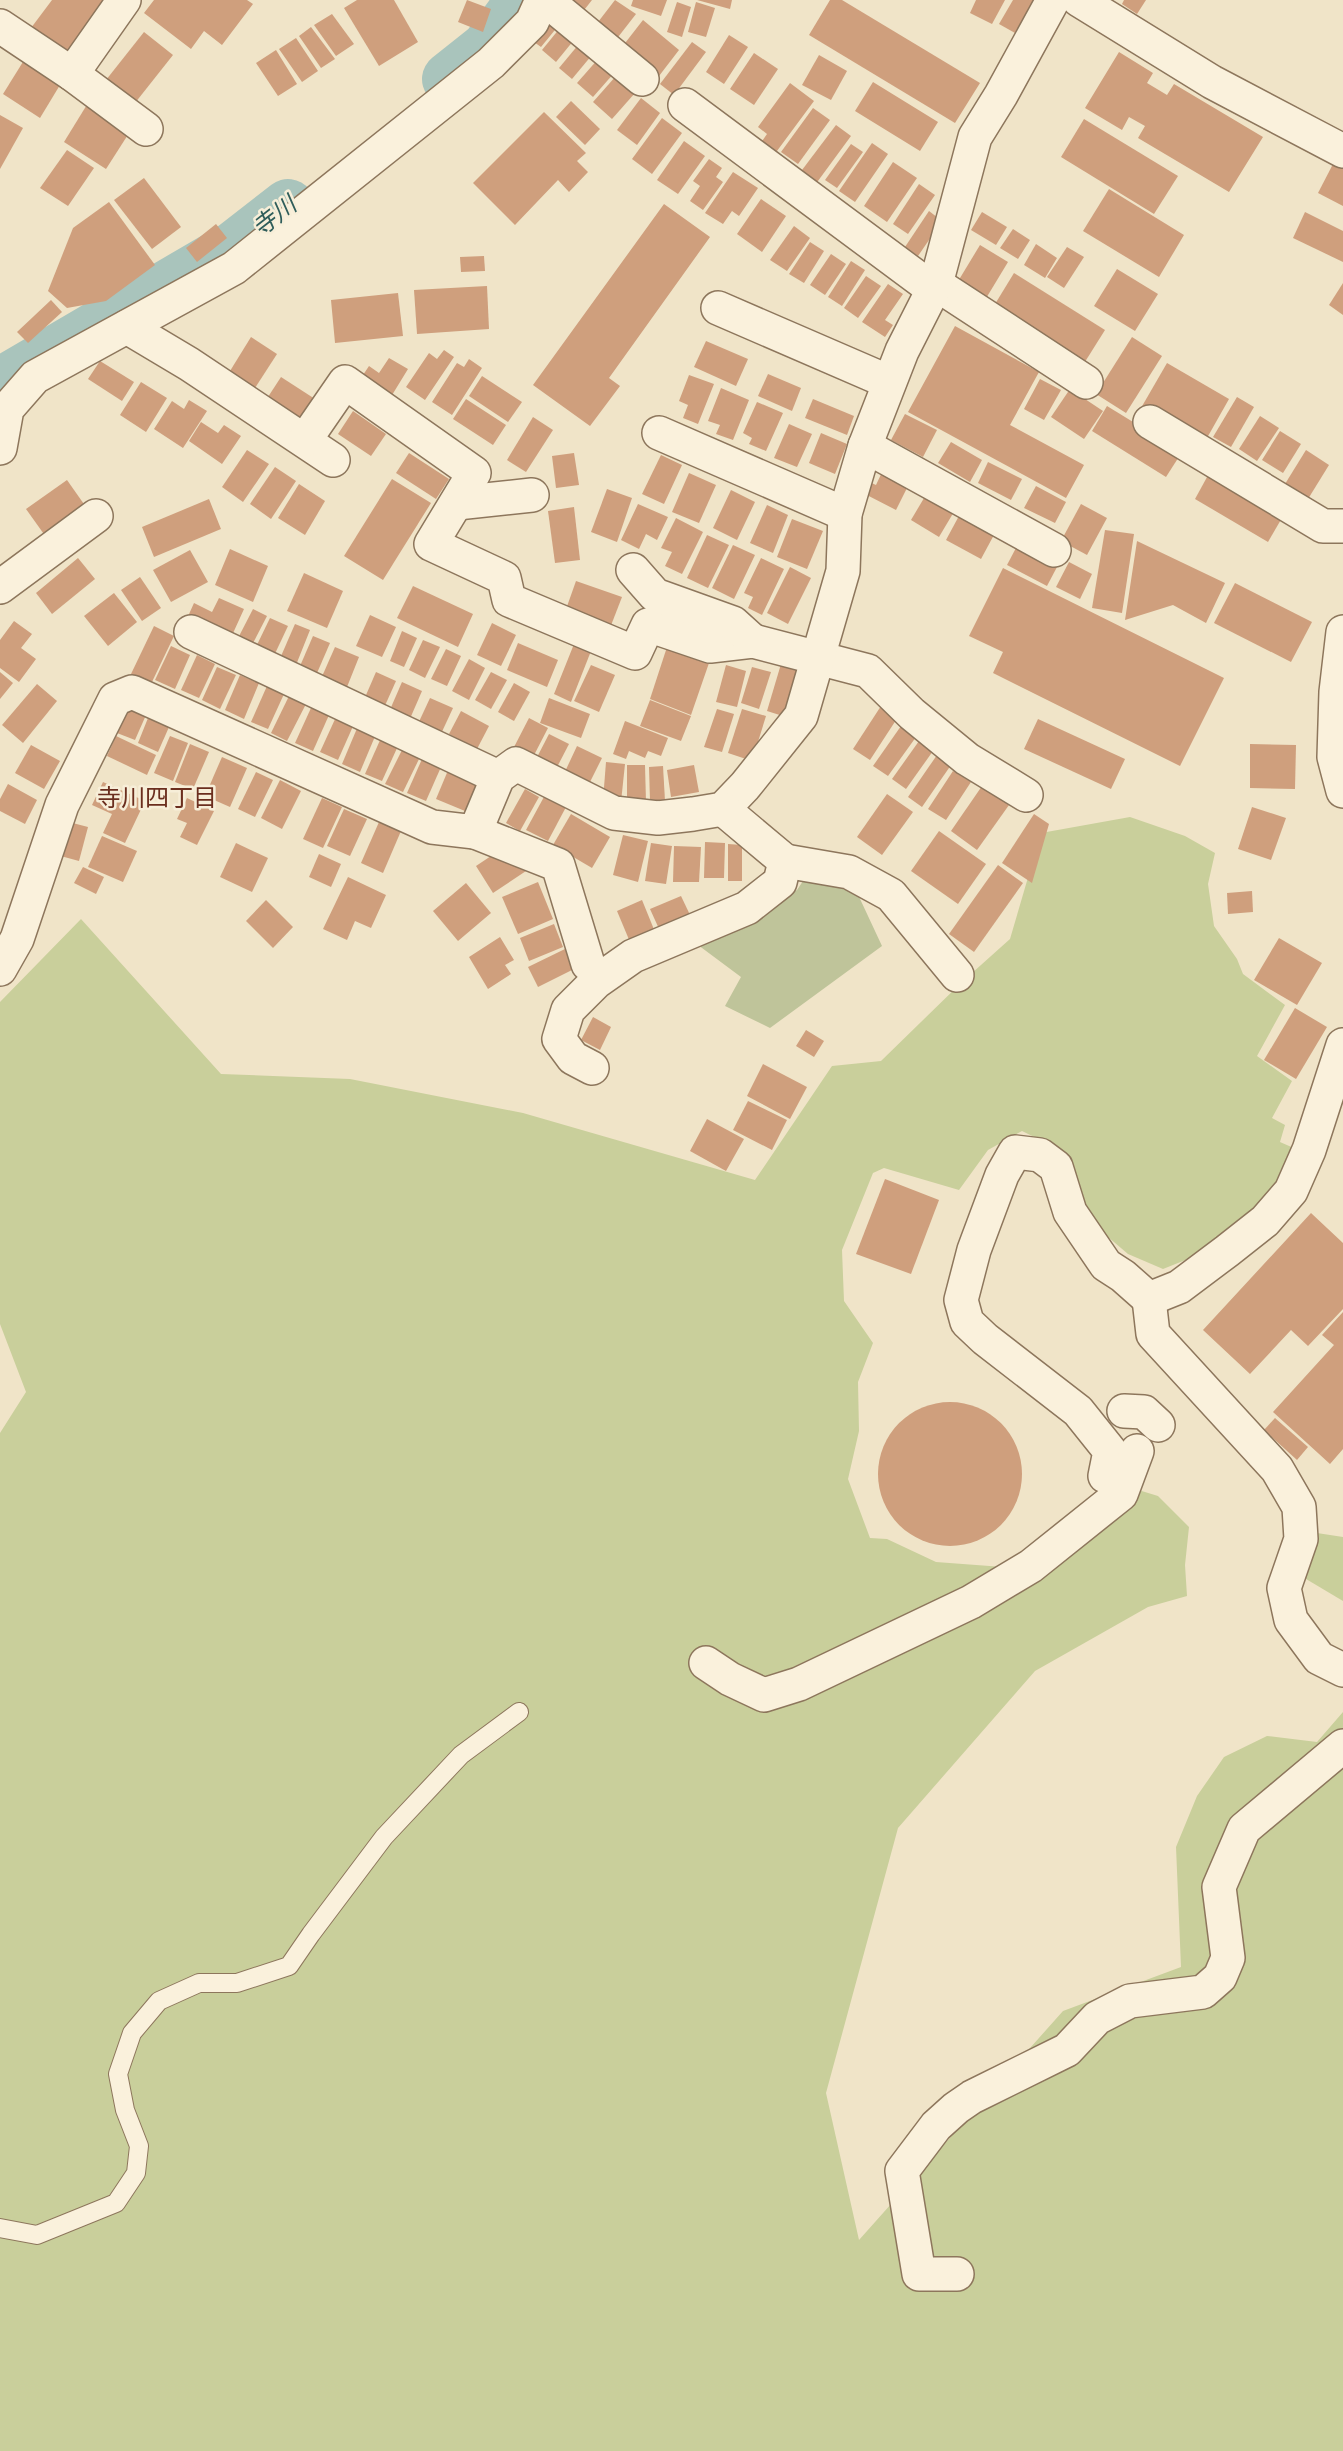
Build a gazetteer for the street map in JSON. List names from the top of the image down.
{
  "districts": ["寺川四丁目"],
  "water": ["寺川"]
}
